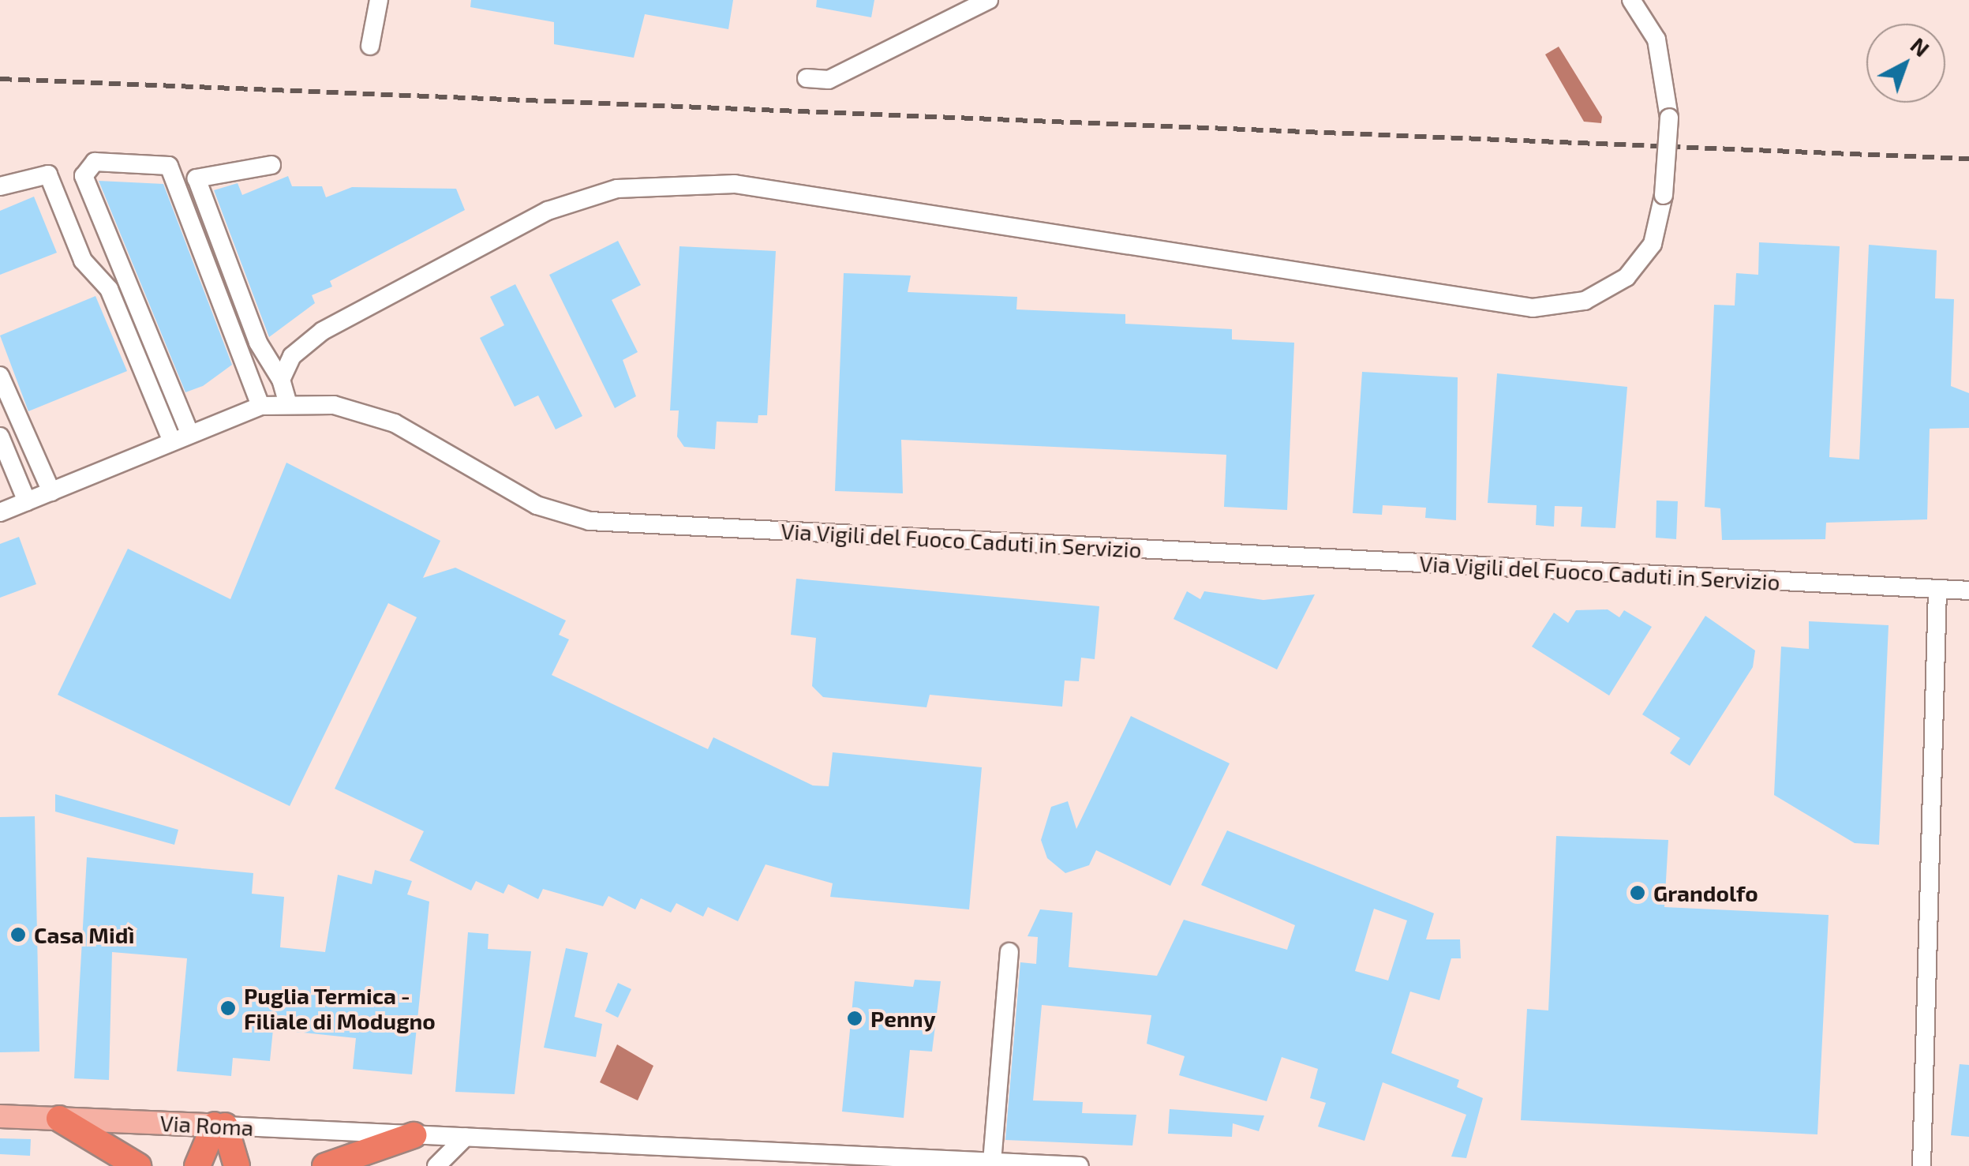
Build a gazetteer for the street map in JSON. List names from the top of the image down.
{
  "streets": {
    "main road": ["Via Roma"],
    "street": ["Via Vigili del Fuoco Caduti in Servizio"]
  },
  "places": [
    "Grandolfo",
    "Casa Midì",
    "Puglia Termica - Filiale di Modugno",
    "Penny"
  ],
  "north": "top right"
}
